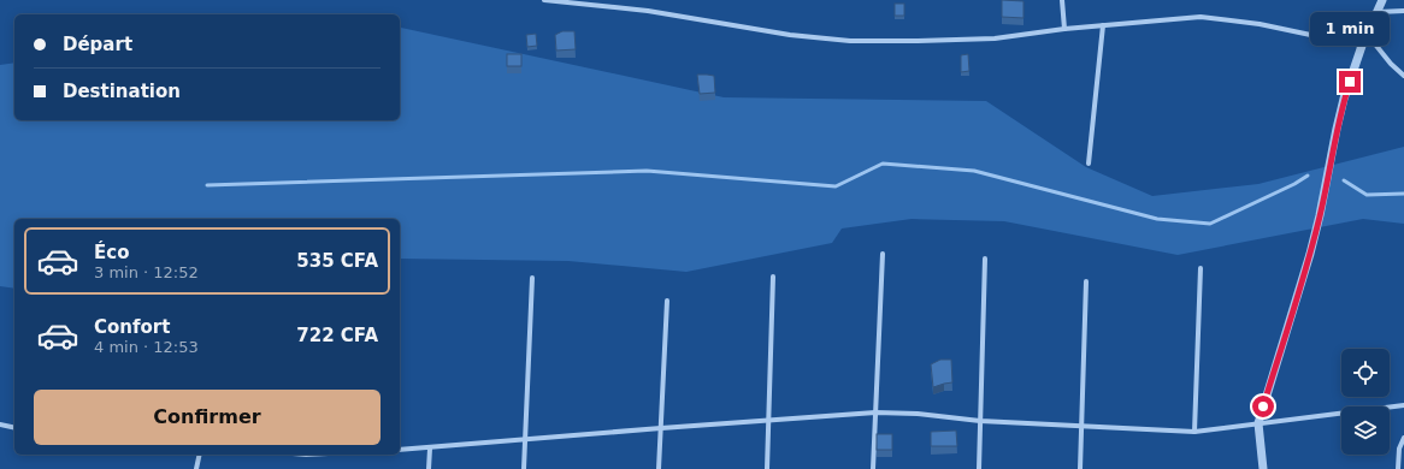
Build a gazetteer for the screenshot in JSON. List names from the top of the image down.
{
  "page": {
    "bubble": "1 min",
    "banner": ["Départ", "Destination"],
    "list": [
      {
        "name": "Éco",
        "note": "3 min · 12:52",
        "value": "535 CFA"
      },
      {
        "name": "Confort",
        "note": "4 min · 12:53",
        "value": "722 CFA"
      }
    ],
    "buttons": "Confirmer"
  }
}
